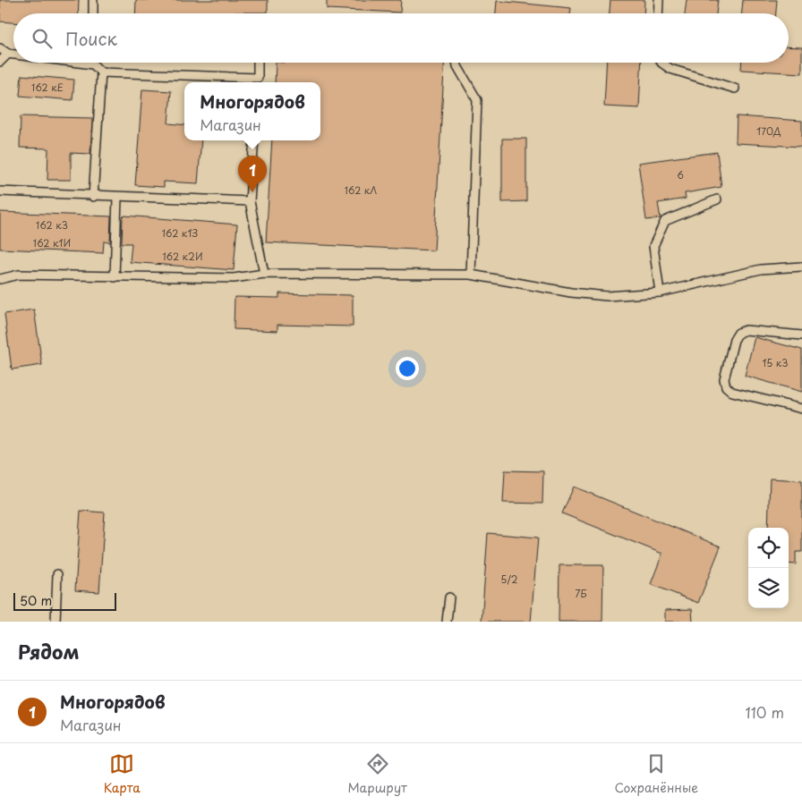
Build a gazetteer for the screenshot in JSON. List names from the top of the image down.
{
  "house_numbers": [
    "162 кЕ",
    "170Д",
    "6",
    "162 кЛ",
    "162 к3",
    "162 к1З",
    "162 к1И",
    "162 к2И",
    "15 к3",
    "5/2",
    "7Б"
  ],
  "scale_bar": "50 m",
  "page": {
    "search": "Поиск",
    "popup": ["Многорядов", "Магазин"],
    "pins": "1",
    "scale": "50 m",
    "heading": "Рядом",
    "list": [
      {
        "mark": "1",
        "name": "Многорядов",
        "note": "Магазин",
        "value": "110 m"
      }
    ],
    "nav": ["Карта", "Маршрут", "Сохранённые"]
  }
}
